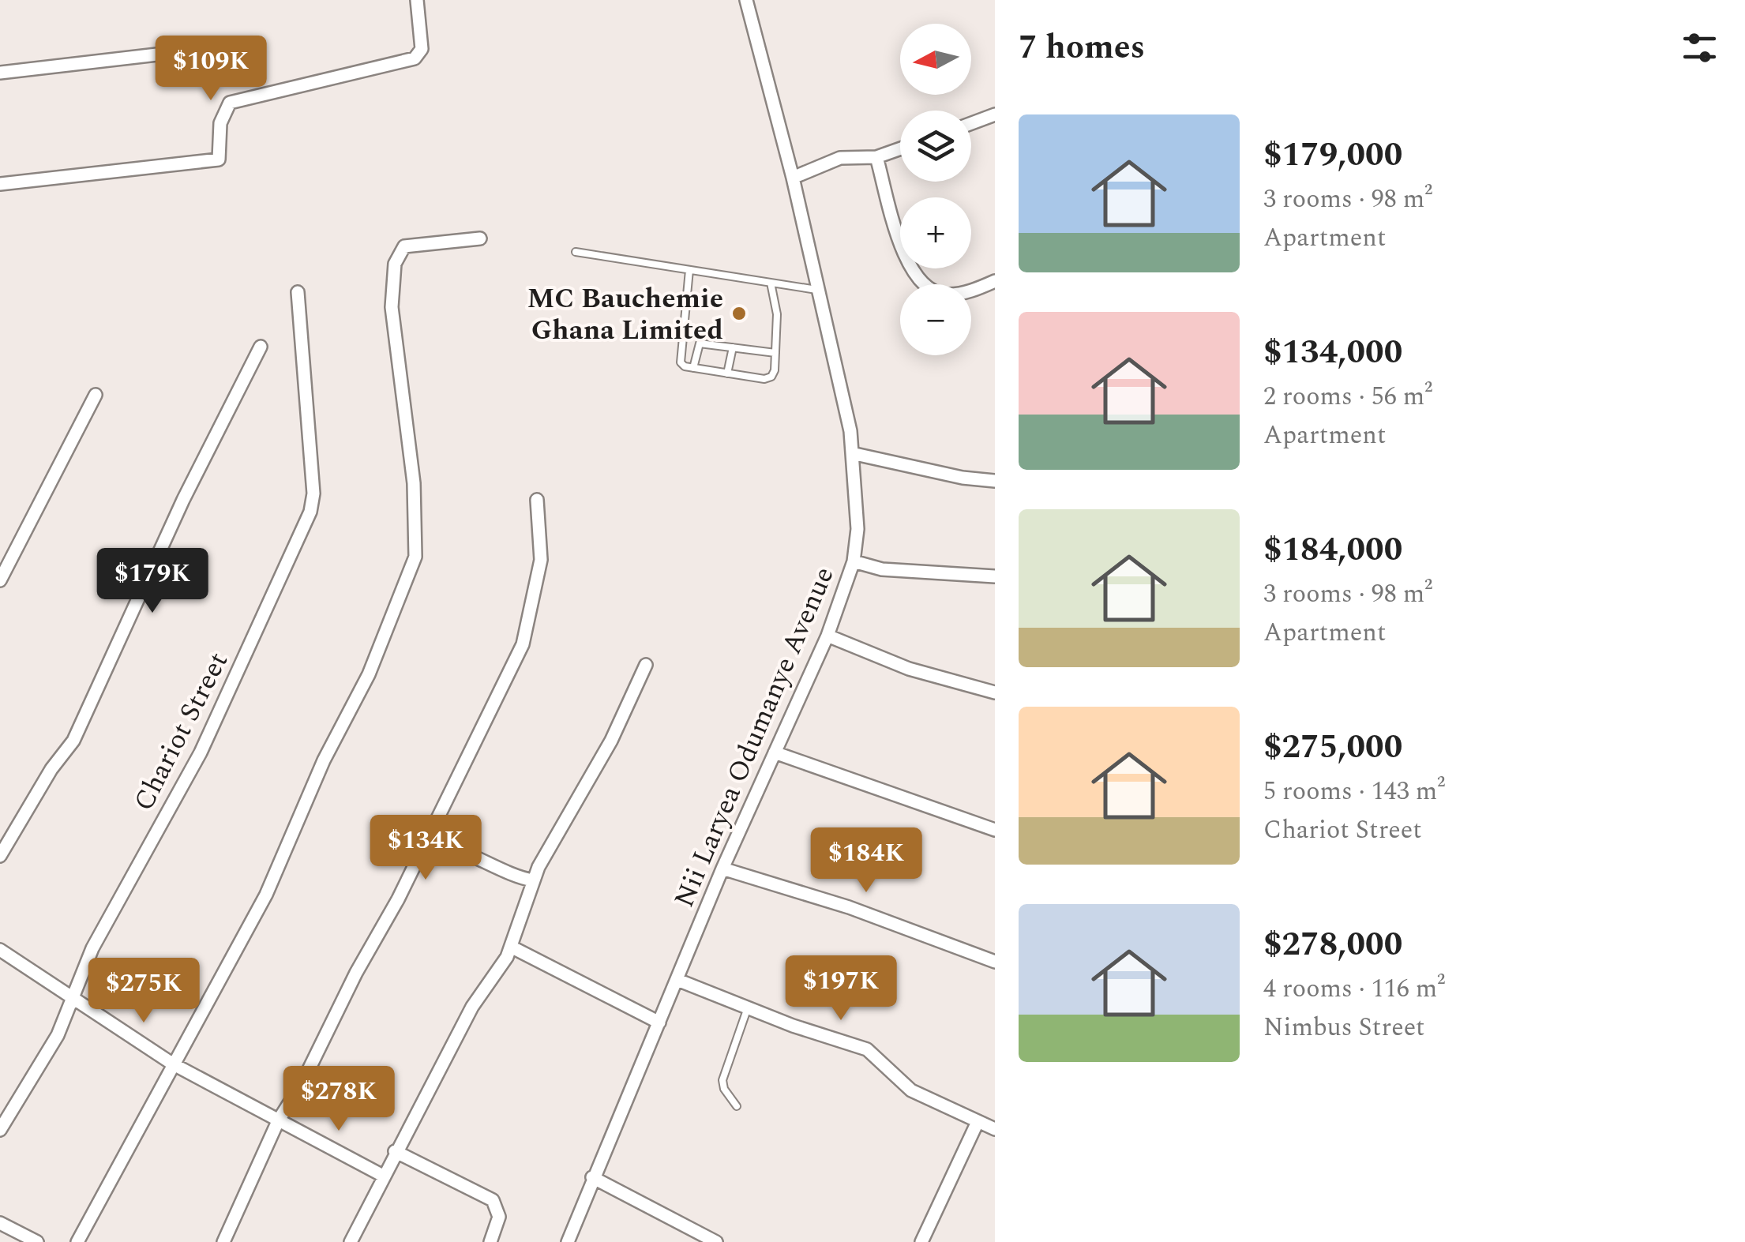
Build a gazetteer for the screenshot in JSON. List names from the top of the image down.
{
  "streets": {
    "street": ["Chariot Street", "Nii Laryea Odumanye Avenue"]
  },
  "places": ["MC Bauchemie Ghana Limited"],
  "north": "left",
  "page": {
    "heading": "7 homes",
    "map_buttons": ["+", "−"],
    "price": [
      "$109K",
      "$179K",
      "$134K",
      "$184K",
      "$197K",
      "$275K",
      "$278K"
    ],
    "list": [
      {
        "name": "$179,000",
        "note": "3 rooms · 98 m² · Apartment"
      },
      {
        "name": "$134,000",
        "note": "2 rooms · 56 m² · Apartment"
      },
      {
        "name": "$184,000",
        "note": "3 rooms · 98 m² · Apartment"
      },
      {
        "name": "$275,000",
        "note": "5 rooms · 143 m² · Chariot Street"
      },
      {
        "name": "$278,000",
        "note": "4 rooms · 116 m² · Nimbus Street"
      }
    ]
  }
}
